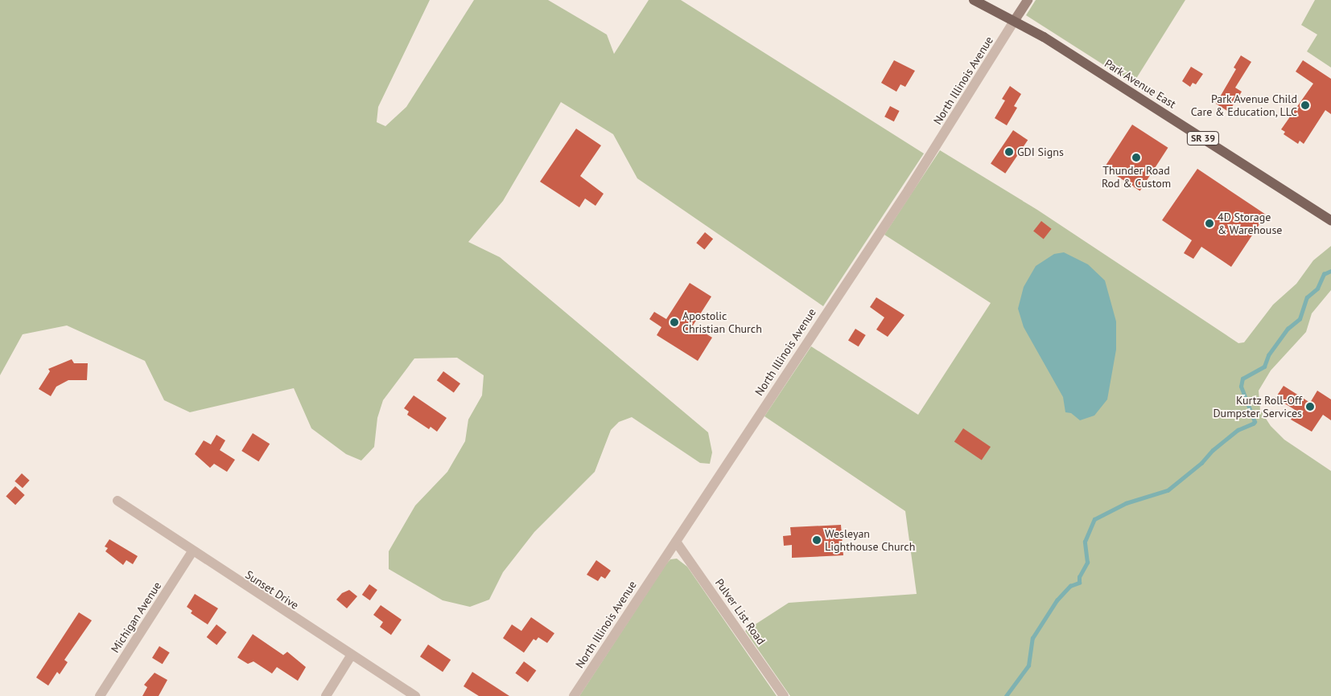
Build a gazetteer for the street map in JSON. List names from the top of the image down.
{
  "streets": {
    "main road": ["Park Avenue East", "SR 39"],
    "street": [
      "North Illinois Avenue",
      "Sunset Drive",
      "Pulver List Road",
      "Michigan Avenue"
    ]
  },
  "crossings": [
    ["North Illinois Avenue", "Park Avenue East"],
    ["North Illinois Avenue", "Pulver List Road"],
    ["Sunset Drive", "Michigan Avenue"]
  ],
  "places": [
    "Park Avenue Child Care & Education, LLC",
    "GDI Signs",
    "Thunder Road Rod & Custom",
    "4D Storage & Warehouse",
    "Apostolic Christian Church",
    "Kurtz Roll-Off Dumpster Services",
    "Wesleyan Lighthouse Church"
  ]
}
